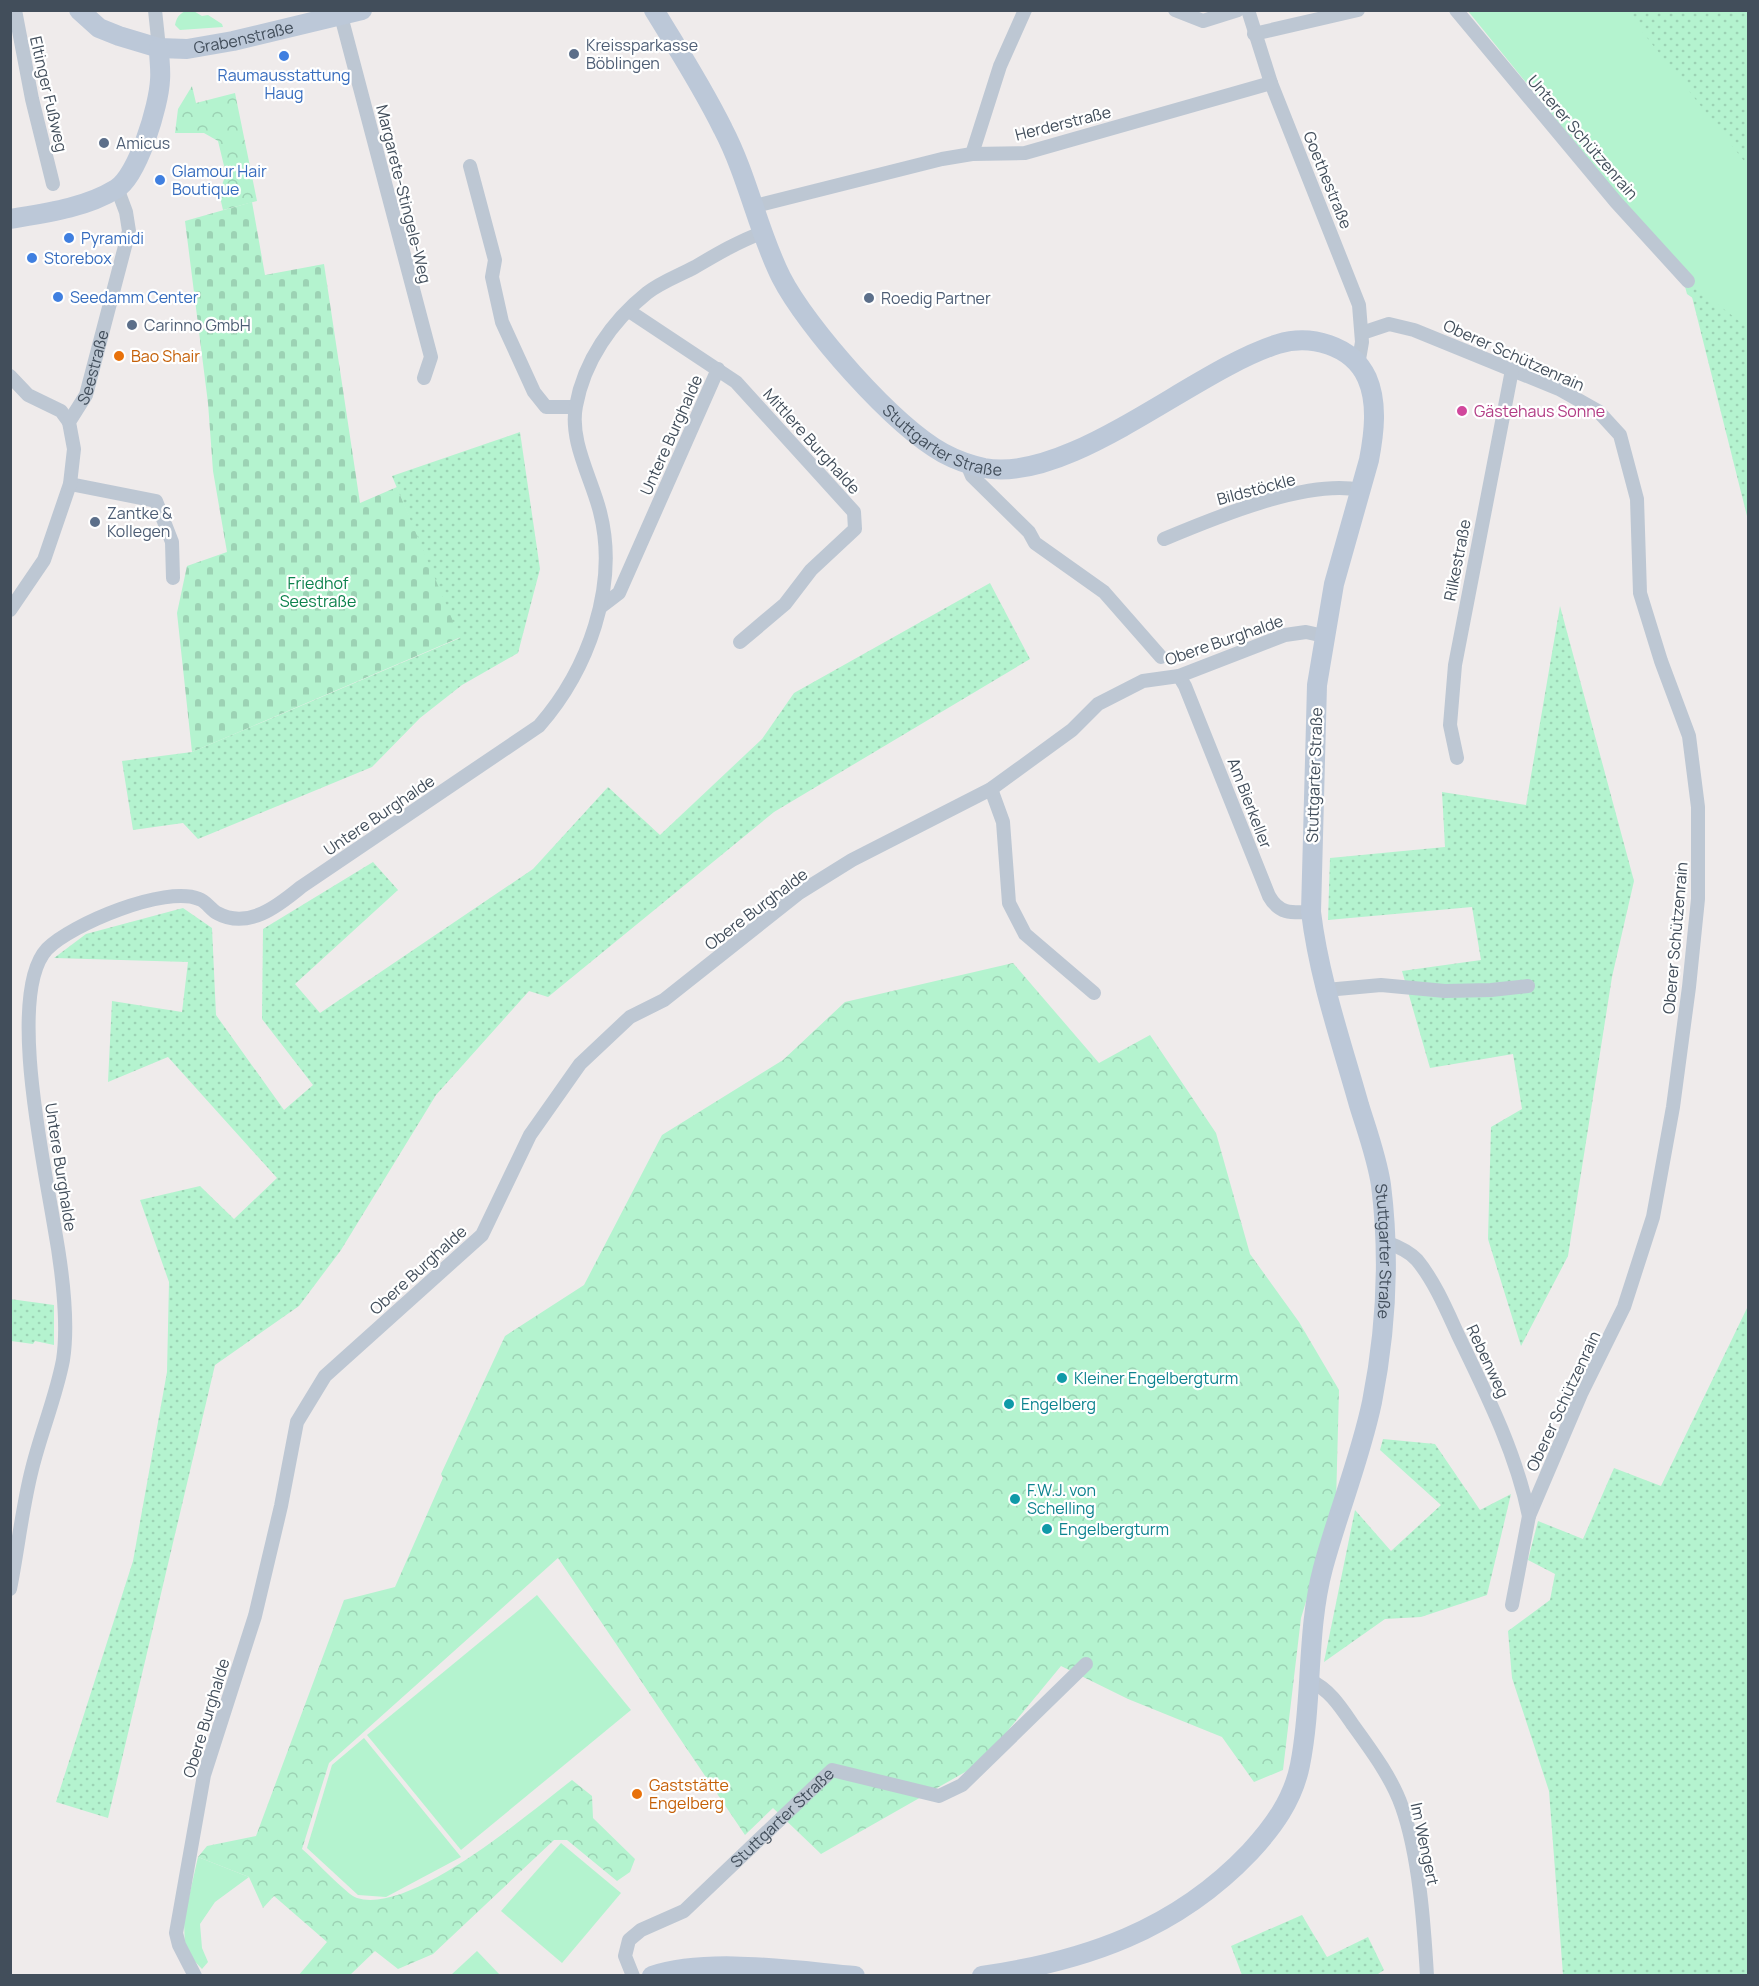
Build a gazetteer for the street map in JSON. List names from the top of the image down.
{
  "streets": {
    "main road": ["Grabenstraße", "Stuttgarter Straße"],
    "street": [
      "Eltinger Fußweg",
      "Herderstraße",
      "Unterer Schützenrain",
      "Goethestraße",
      "Margarete-Stingele-Weg",
      "Oberer Schützenrain",
      "Seestraße",
      "Untere Burghalde",
      "Mittlere Burghalde",
      "Bildstöckle",
      "Rilkestraße",
      "Obere Burghalde",
      "Am Bierkeller",
      "Rebenweg",
      "Im Wengert"
    ]
  },
  "crossings": [
    ["Grabenstraße", "Margarete-Stingele-Weg"],
    ["Herderstraße", "Goethestraße"],
    ["Herderstraße", "Stuttgarter Straße"],
    ["Goethestraße", "Oberer Schützenrain"],
    ["Goethestraße", "Stuttgarter Straße"],
    ["Oberer Schützenrain", "Rilkestraße"],
    ["Oberer Schützenrain", "Rebenweg"],
    ["Untere Burghalde", "Stuttgarter Straße"],
    ["Untere Burghalde", "Mittlere Burghalde"],
    ["Stuttgarter Straße", "Bildstöckle"],
    ["Stuttgarter Straße", "Obere Burghalde"],
    ["Stuttgarter Straße", "Am Bierkeller"],
    ["Stuttgarter Straße", "Rebenweg"],
    ["Stuttgarter Straße", "Im Wengert"],
    ["Obere Burghalde", "Am Bierkeller"]
  ],
  "parks": ["Friedhof Seestraße"],
  "places": [
    "Kreissparkasse Böblingen",
    "Raumausstattung Haug",
    "Amicus",
    "Glamour Hair Boutique",
    "Pyramidi",
    "Storebox",
    "Seedamm Center",
    "Roedig Partner",
    "Carinno GmbH",
    "Bao Shair",
    "Gästehaus Sonne",
    "Zantke & Kollegen",
    "Kleiner Engelbergturm",
    "Engelberg",
    "F.W.J. von Schelling",
    "Engelbergturm",
    "Gaststätte Engelberg"
  ]
}
